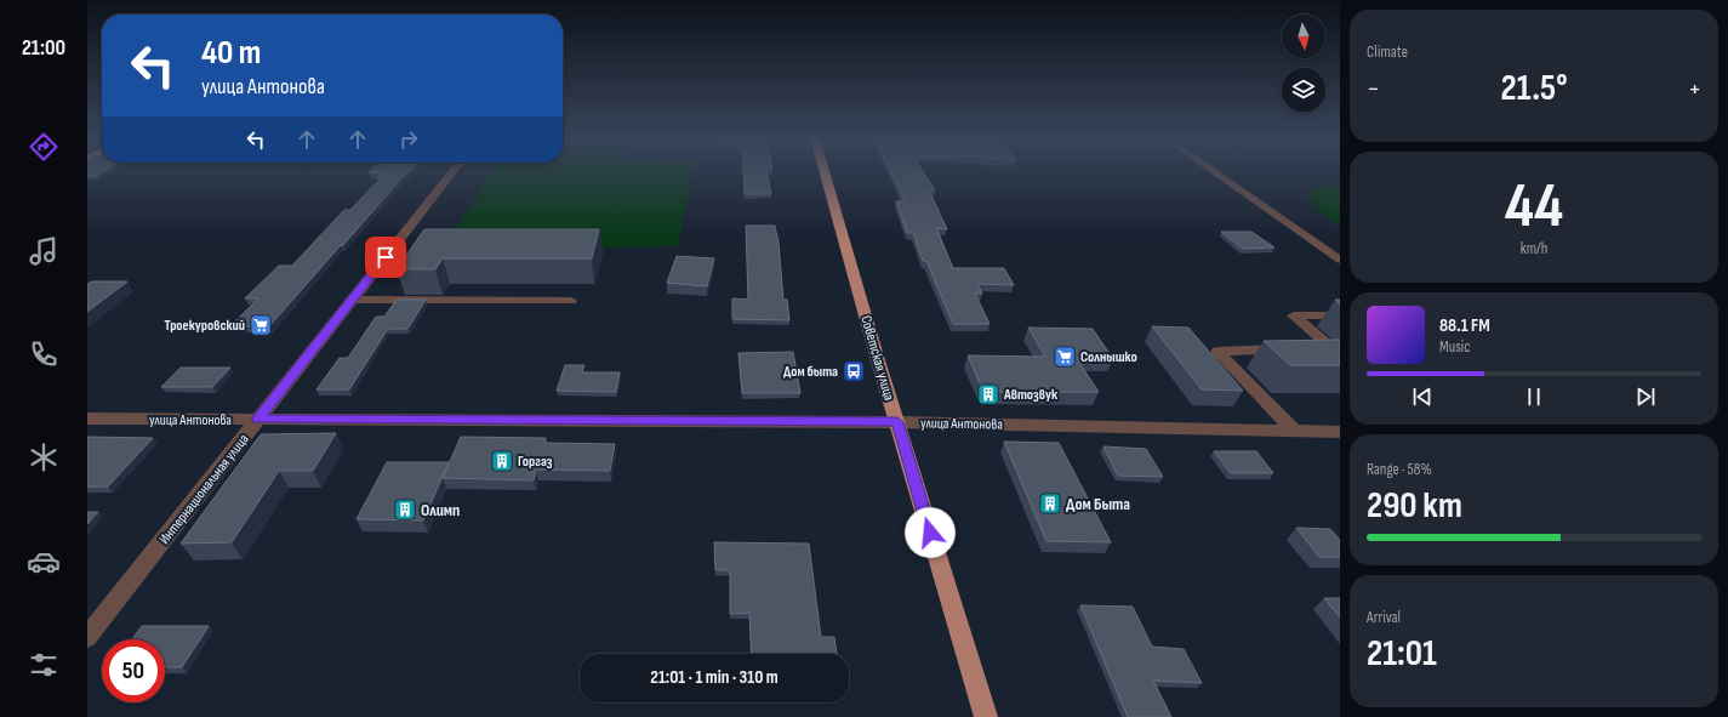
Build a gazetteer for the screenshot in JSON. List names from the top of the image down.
{
  "streets": {
    "main road": ["Советская улица"],
    "street": ["улица Антонова", "Интернациональная улица"]
  },
  "crossings": [
    ["Советская улица", "улица Антонова"],
    ["улица Антонова", "Интернациональная улица"]
  ],
  "places": {
    "supermarket": ["Троекуровский", "Солнышко"],
    "bus stop": ["Дом быта"],
    "building": [
      "Автозвук",
      "Горгаз",
      "Дом Быта",
      "Олимп"
    ]
  },
  "north": "bottom",
  "page": {
    "tabs": "21:00",
    "tile": [
      "Climate",
      ["44", "km/h"],
      ["Range · 58%", "290 km"],
      ["Arrival", "21:01"]
    ],
    "turn": ["40 m", "улица Антонова"],
    "heat": ["−", "21.5°", "+"],
    "song": ["88.1 FM", "Music"],
    "limit": "50",
    "trip": "21:01 · 1 min · 310 m"
  }
}
